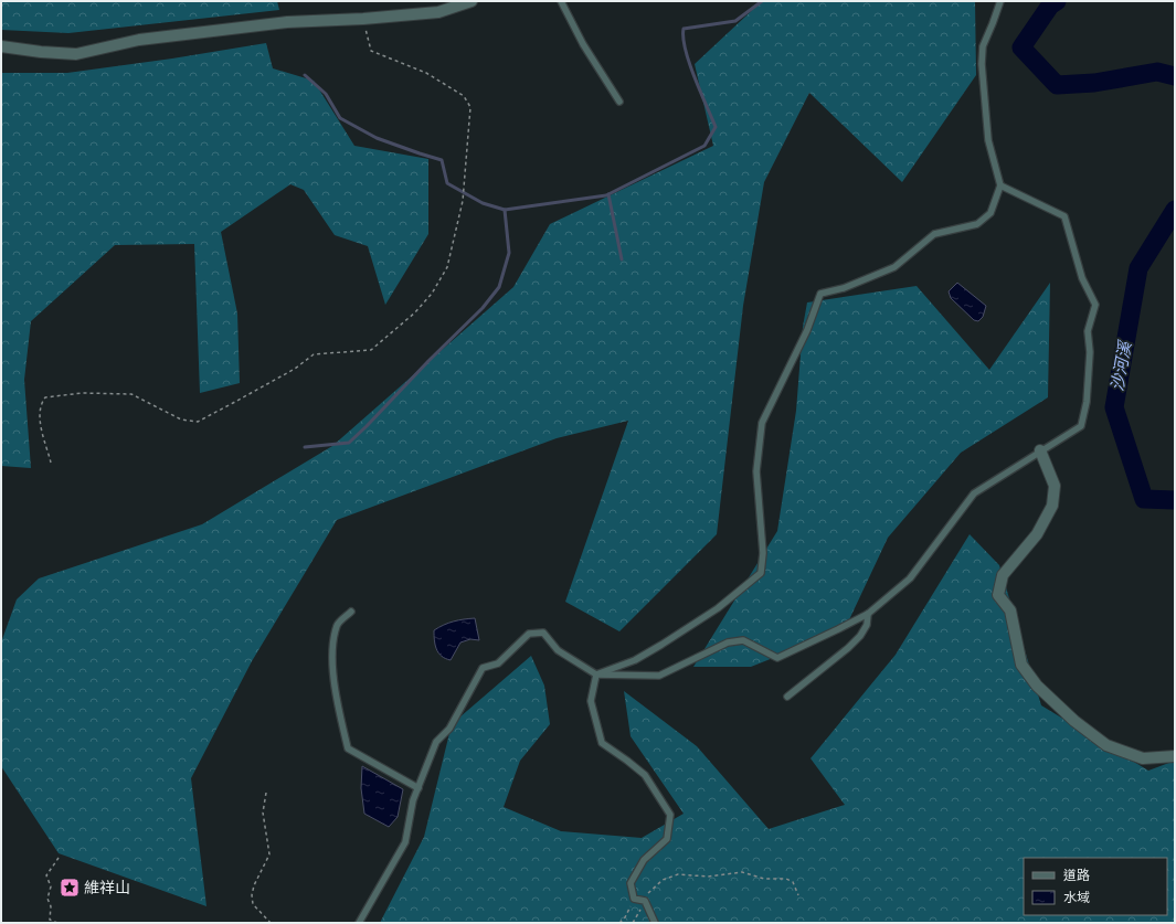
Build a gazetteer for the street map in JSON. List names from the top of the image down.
{
  "water": ["沙河溪"],
  "places": {
    "place": ["維祥山"]
  },
  "legend": ["道路", "水域"]
}
